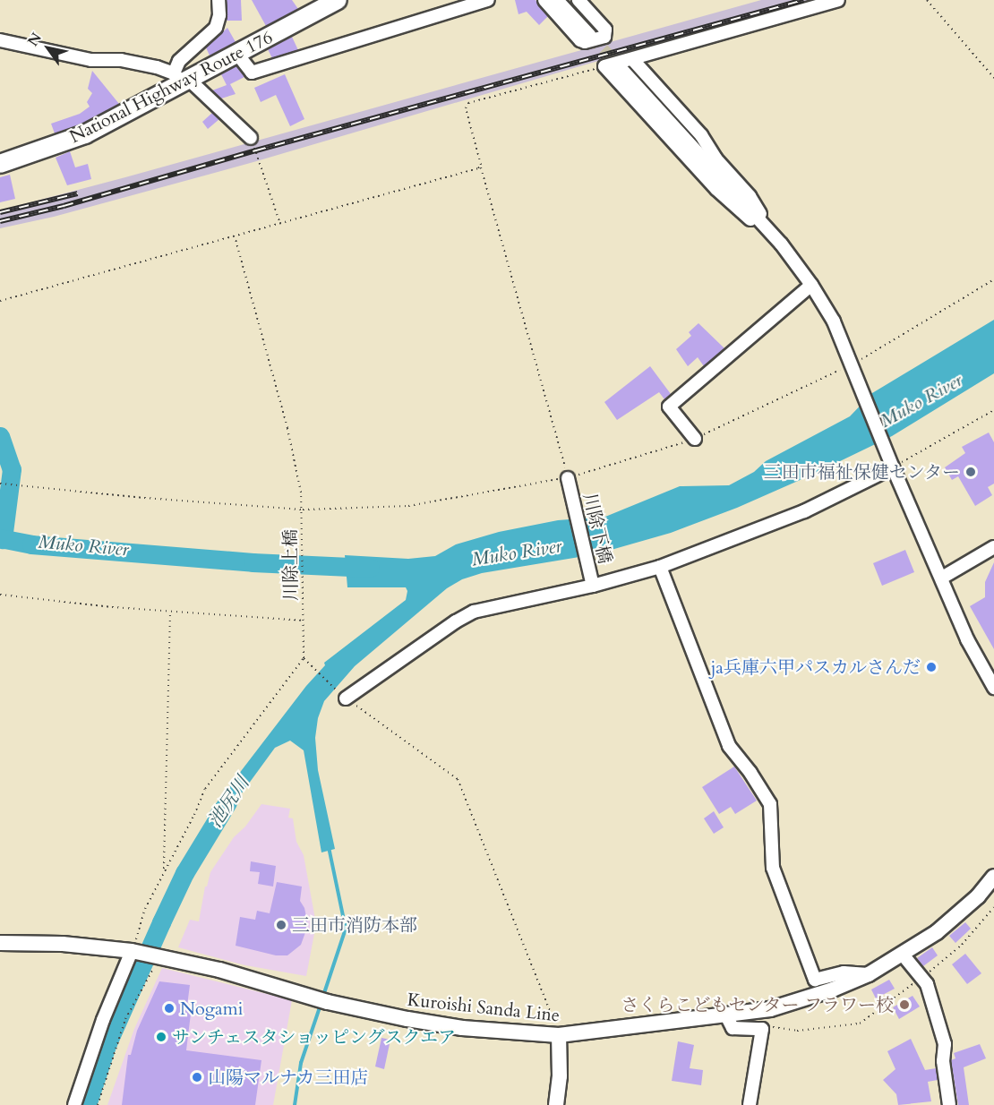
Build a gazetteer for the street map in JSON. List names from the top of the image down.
{
  "streets": {
    "highway": ["National Highway Route 176"],
    "main road": ["Kuroishi Sanda Line"],
    "street": ["川除下橋"],
    "path": ["川除上橋"]
  },
  "water": ["Muko River", "池尻川"],
  "places": [
    "三田市福祉保健センター",
    "ja兵庫六甲パスカルさんだ",
    "三田市消防本部",
    "さくらこどもセンター フラワー校",
    "Nogami",
    "サンチェスタショッピングスクエア",
    "山陽マルナカ三田店"
  ],
  "north": "top left"
}
